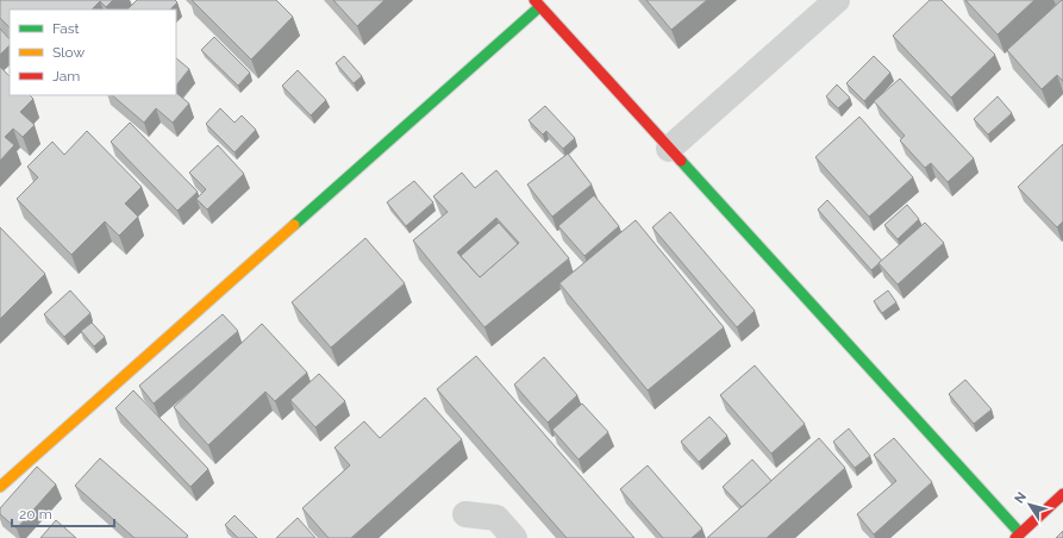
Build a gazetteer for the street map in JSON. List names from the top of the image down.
{
  "legend": ["Fast", "Slow", "Jam"],
  "scale_bar": "20 m",
  "north": "top left"
}
